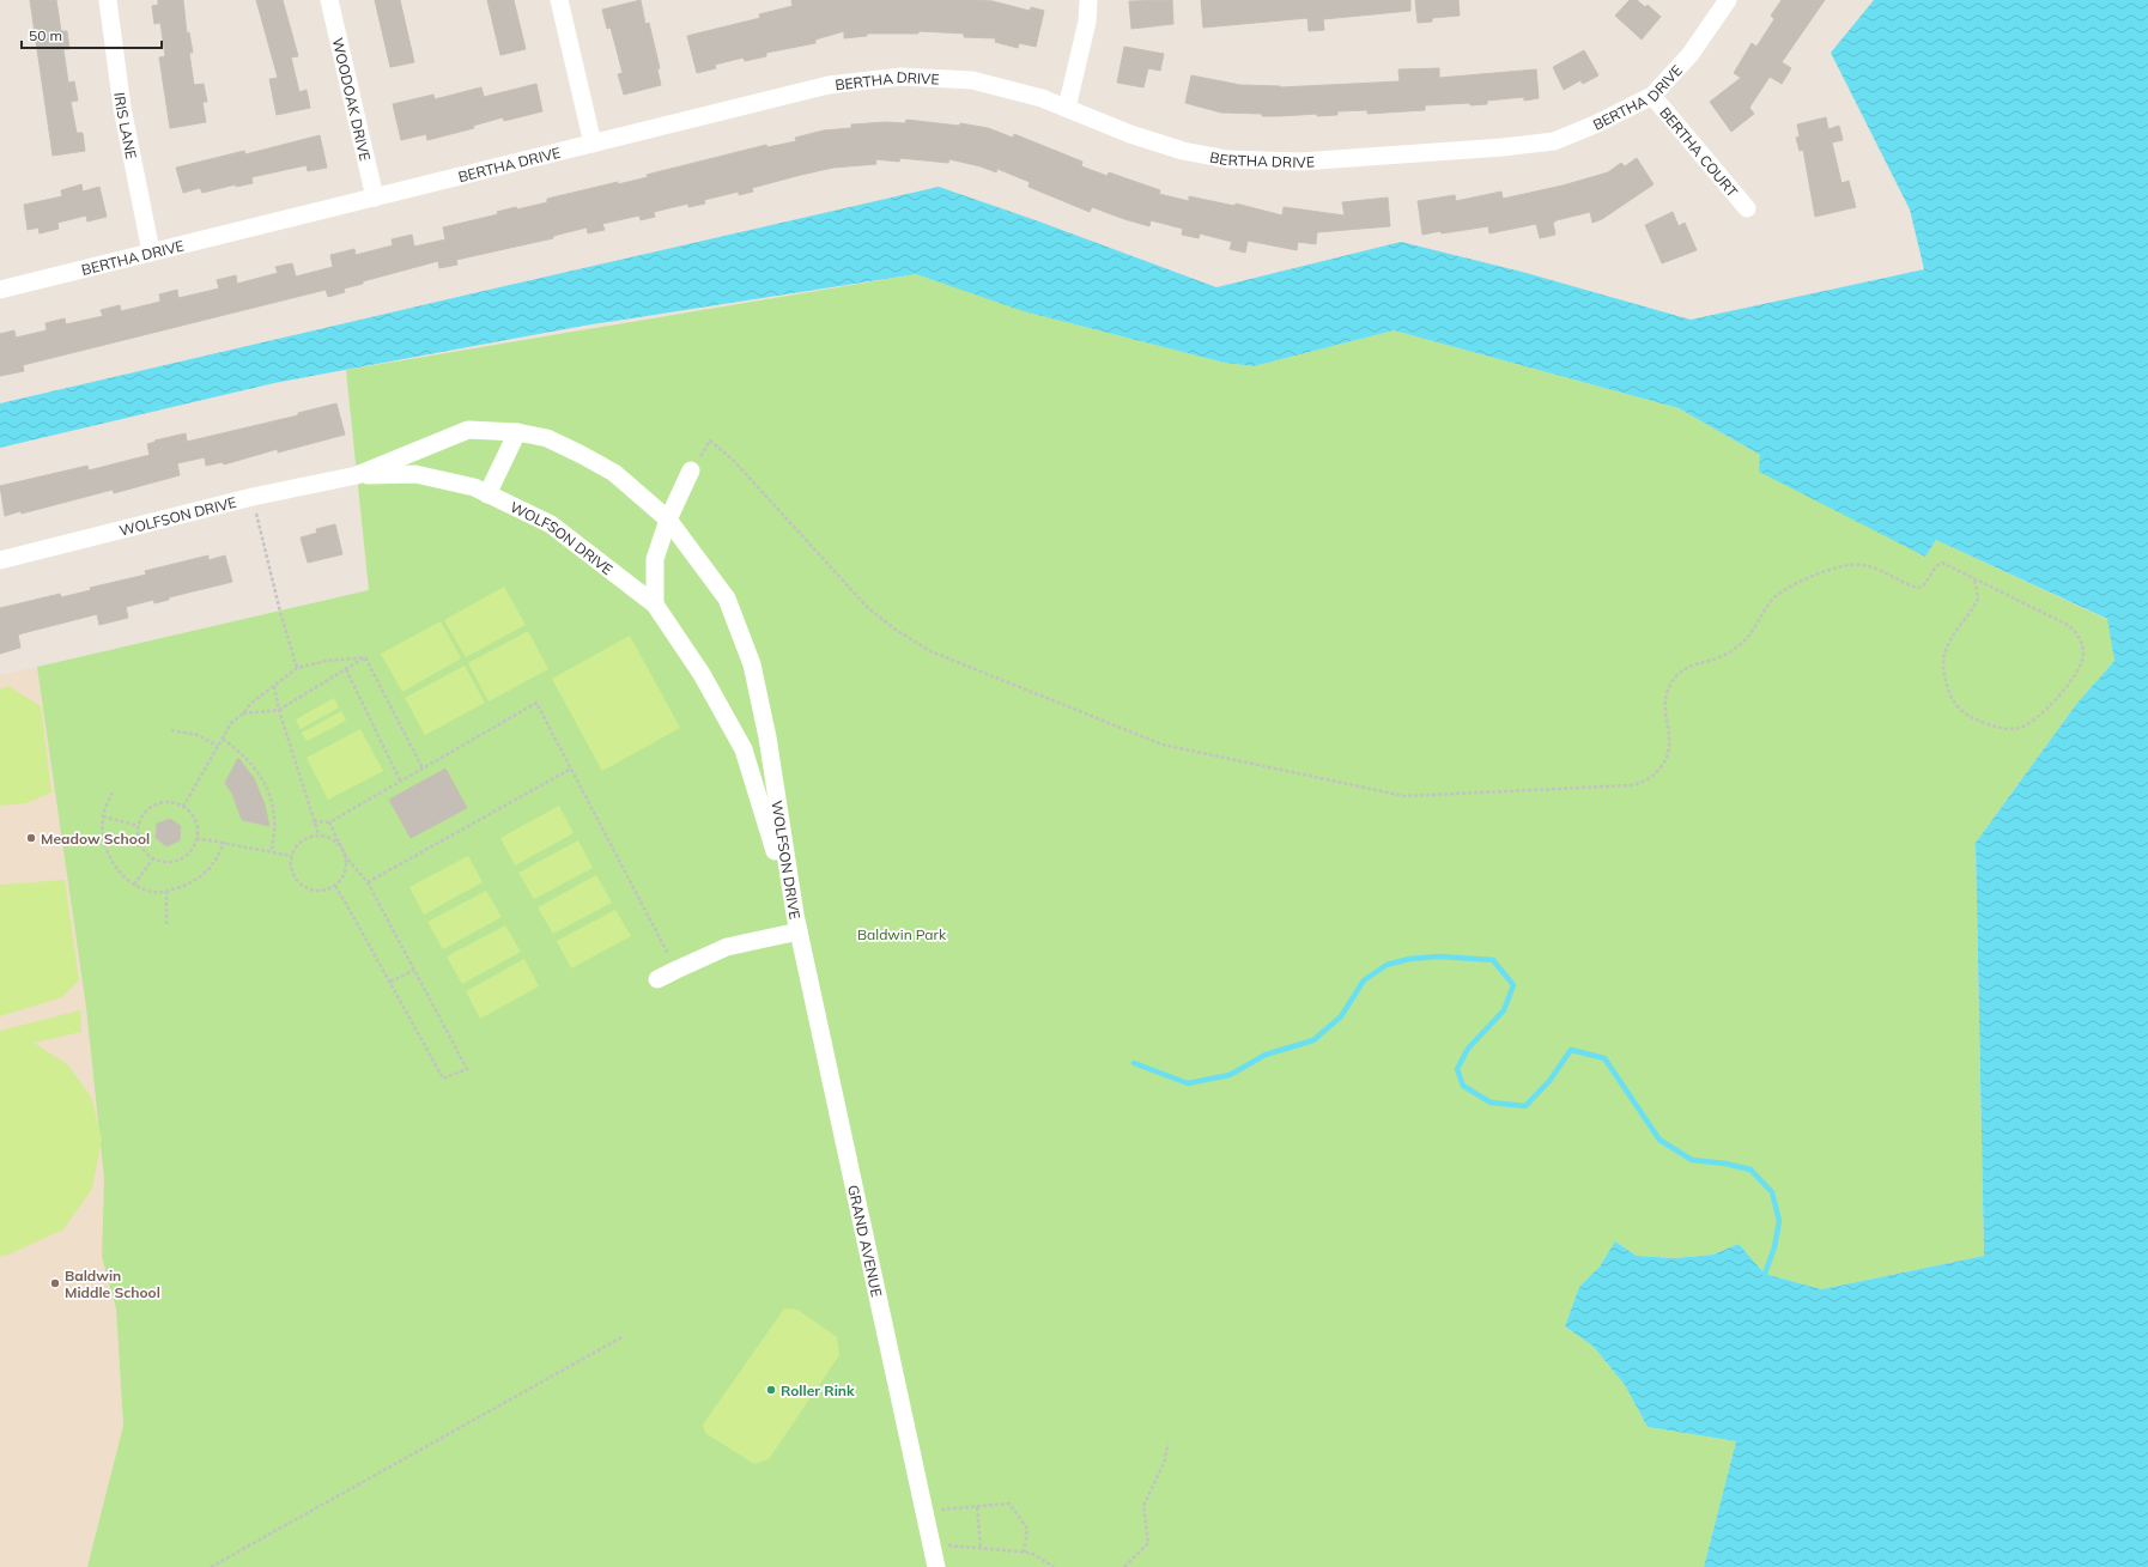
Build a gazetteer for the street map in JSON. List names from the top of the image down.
{
  "streets": {
    "street": [
      "BERTHA DRIVE",
      "WOODOAK DRIVE",
      "IRIS LANE",
      "BERTHA COURT",
      "WOLFSON DRIVE",
      "GRAND AVENUE"
    ]
  },
  "crossings": [
    ["BERTHA DRIVE", "WOODOAK DRIVE"],
    ["BERTHA DRIVE", "IRIS LANE"],
    ["BERTHA DRIVE", "BERTHA COURT"],
    ["WOLFSON DRIVE", "GRAND AVENUE"]
  ],
  "parks": ["Baldwin Park"],
  "places": ["Meadow School", "Baldwin Middle School", "Roller Rink"],
  "scale_bar": "50 m"
}
